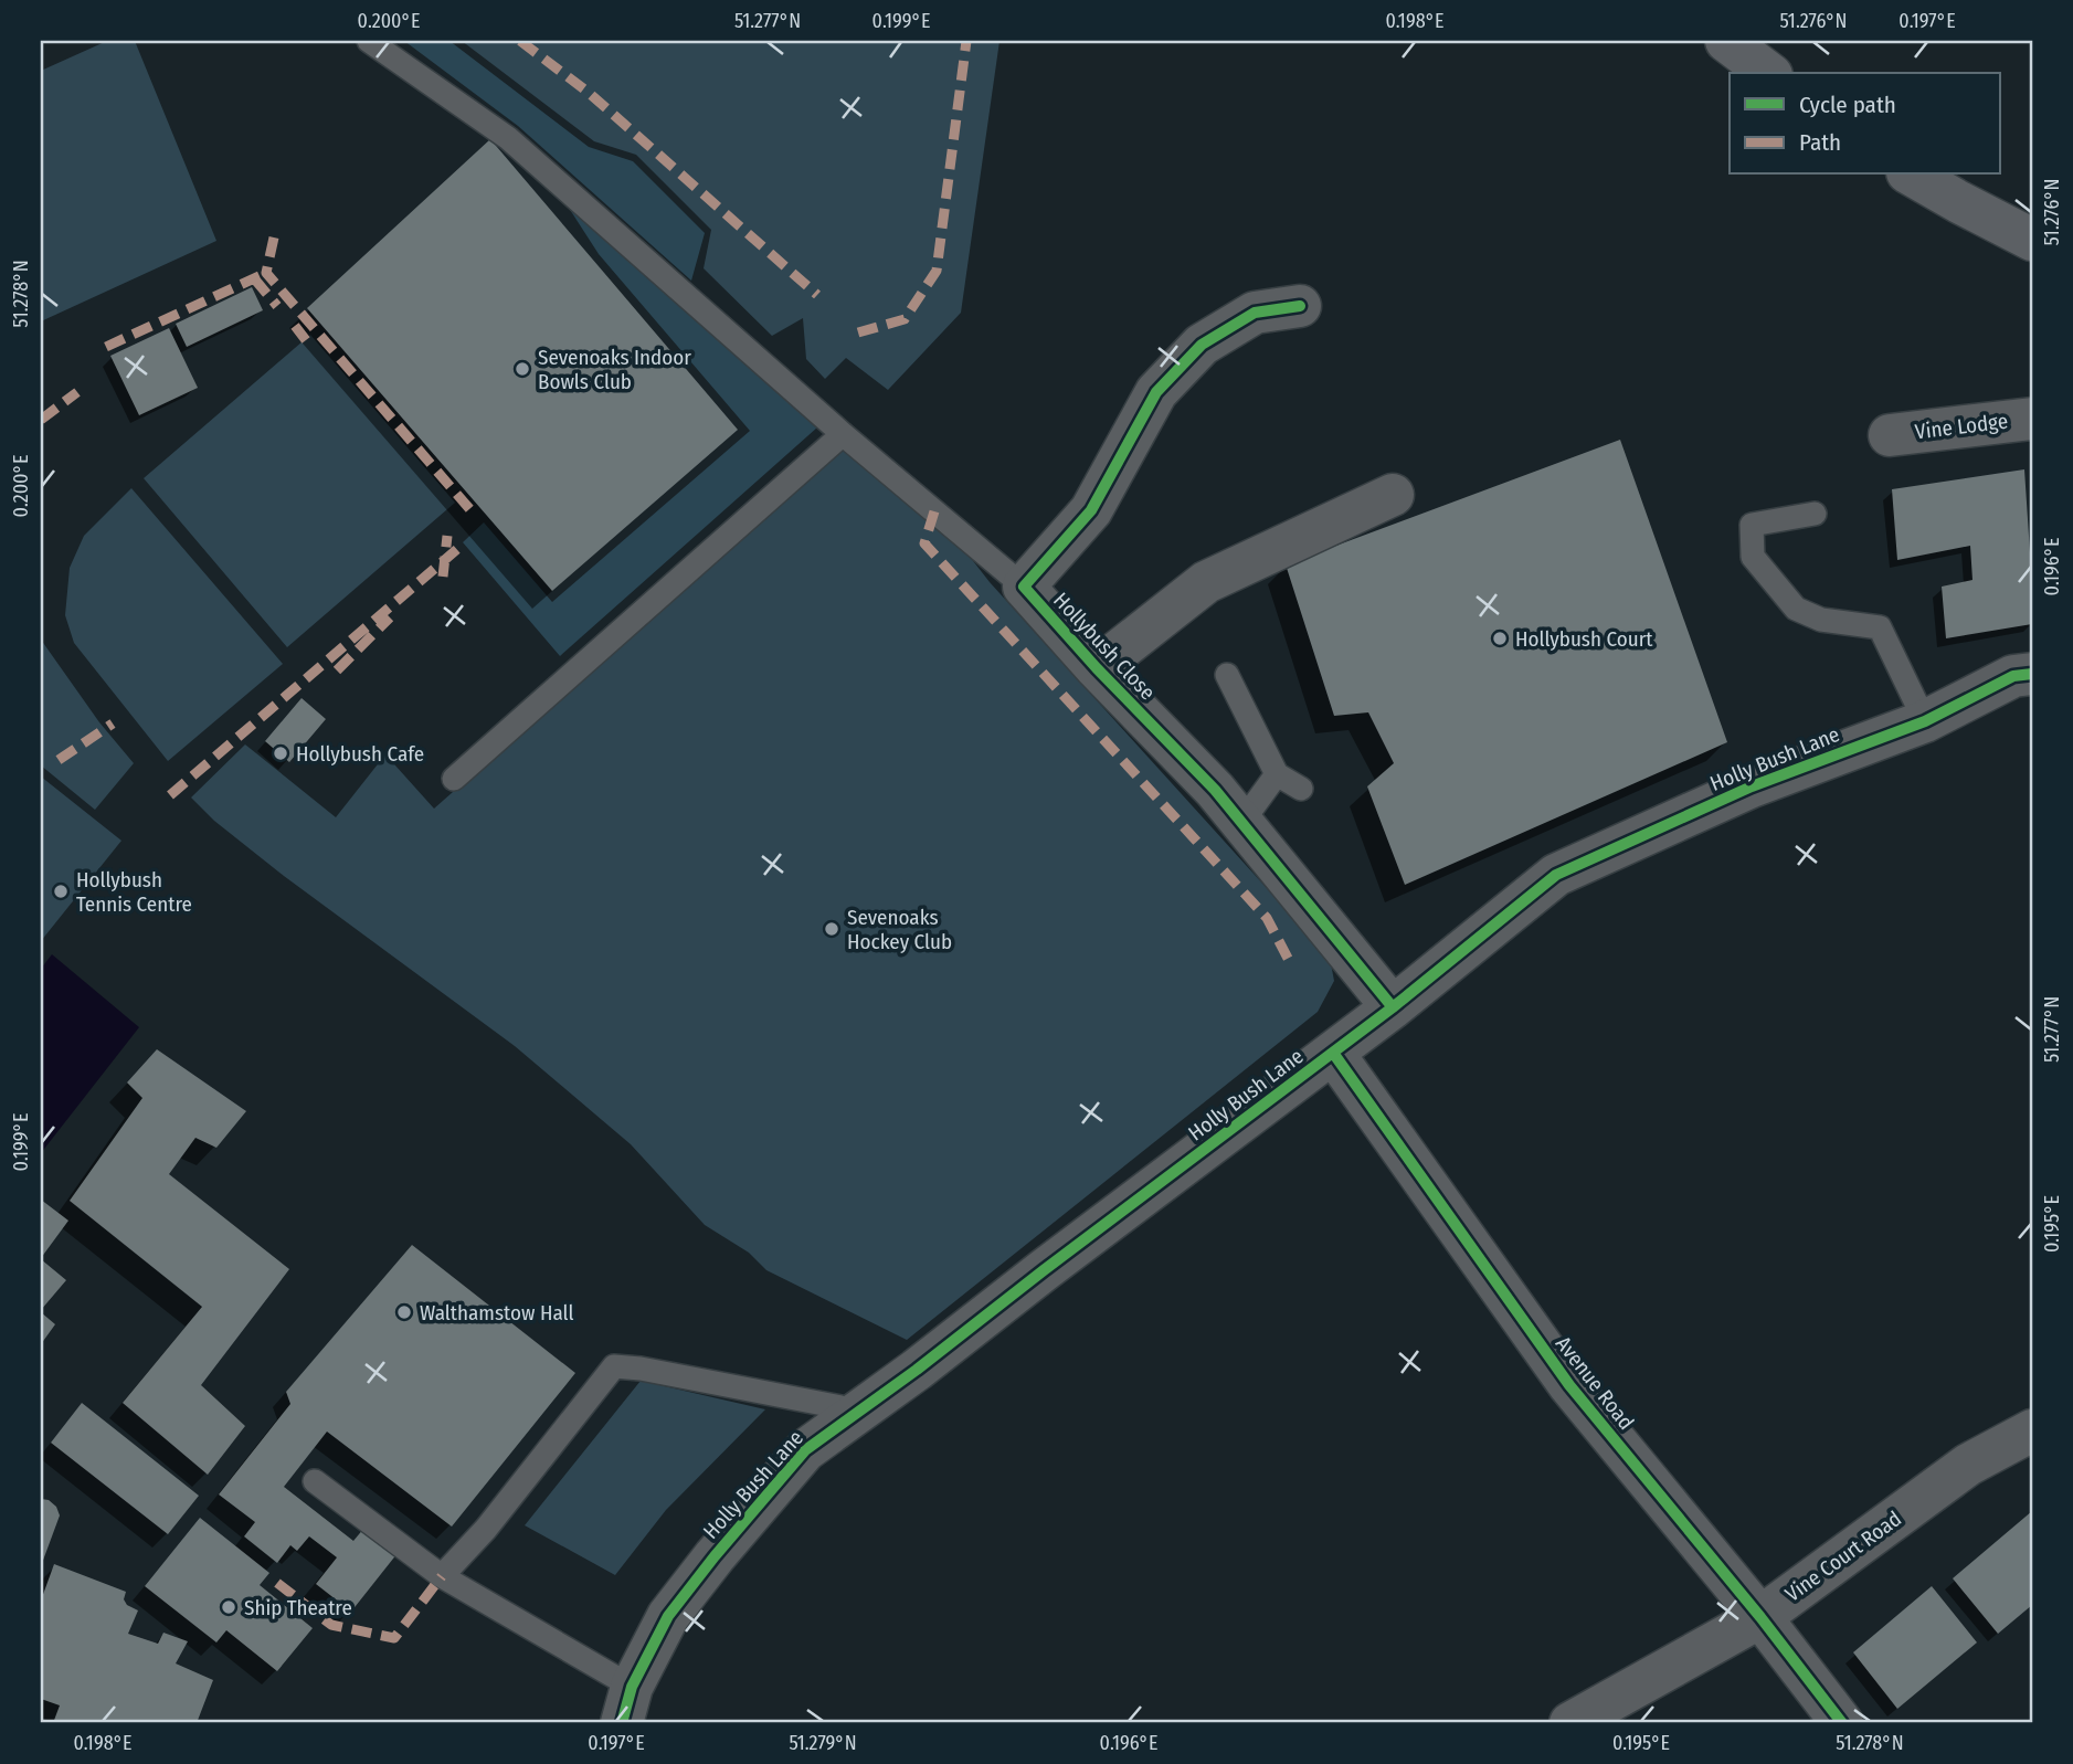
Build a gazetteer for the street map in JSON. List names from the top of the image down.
{
  "streets": {
    "street": [
      "Vine Lodge",
      "Hollybush Close",
      "Holly Bush Lane",
      "Avenue Road",
      "Vine Court Road"
    ]
  },
  "crossings": [
    ["Hollybush Close", "Holly Bush Lane"],
    ["Holly Bush Lane", "Avenue Road"],
    ["Avenue Road", "Vine Court Road"]
  ],
  "places": [
    "Sevenoaks Indoor Bowls Club",
    "Hollybush Court",
    "Hollybush Cafe",
    "Hollybush Tennis Centre",
    "Sevenoaks Hockey Club",
    "Walthamstow Hall",
    "Ship Theatre"
  ],
  "legend": ["Cycle path", "Path"],
  "coordinates": [
    "0.200°E",
    "51.277°N",
    "0.199°E",
    "0.198°E",
    "51.276°N",
    "0.197°E",
    "51.278°N",
    "0.196°E",
    "0.195°E",
    "51.279°N"
  ]
}
